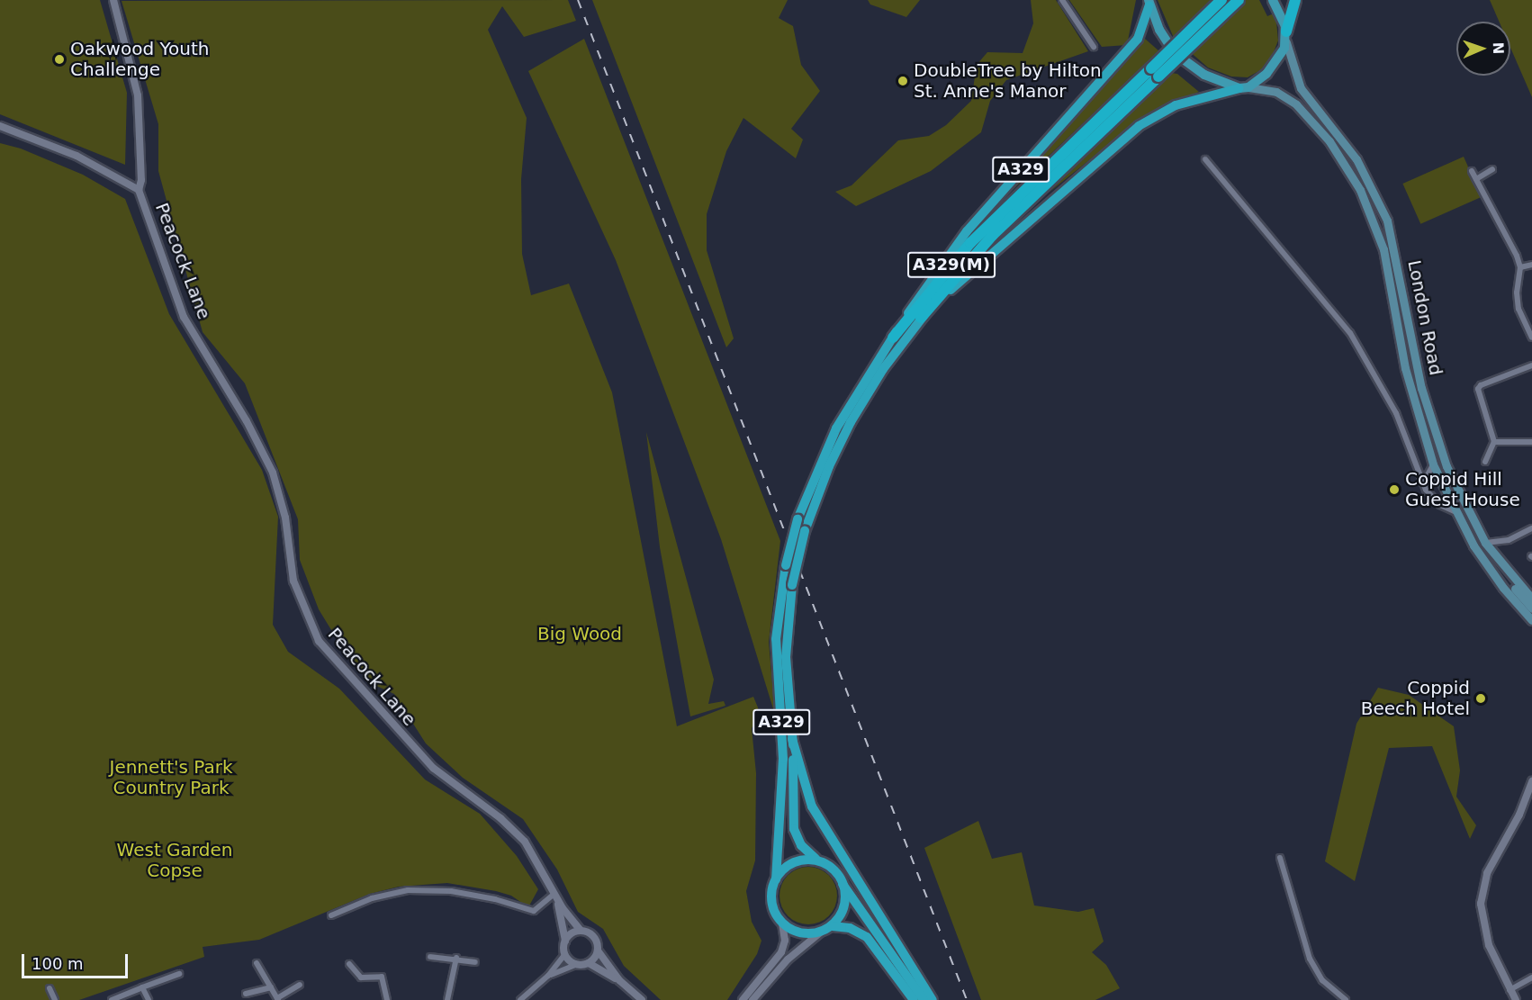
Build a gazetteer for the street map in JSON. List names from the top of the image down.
{
  "streets": {
    "highway": ["A329", "A329(M)"],
    "main road": ["London Road"],
    "street": ["Peacock Lane"]
  },
  "crossings": [
    ["A329", "A329(M)"],
    ["A329", "London Road"]
  ],
  "parks": ["Big Wood", "Jennett's Park Country Park", "West Garden Copse"],
  "places": [
    "Oakwood Youth Challenge",
    "DoubleTree by Hilton St. Anne's Manor",
    "Coppid Hill Guest House",
    "Coppid Beech Hotel"
  ],
  "scale_bar": "100 m",
  "north": "right"
}
